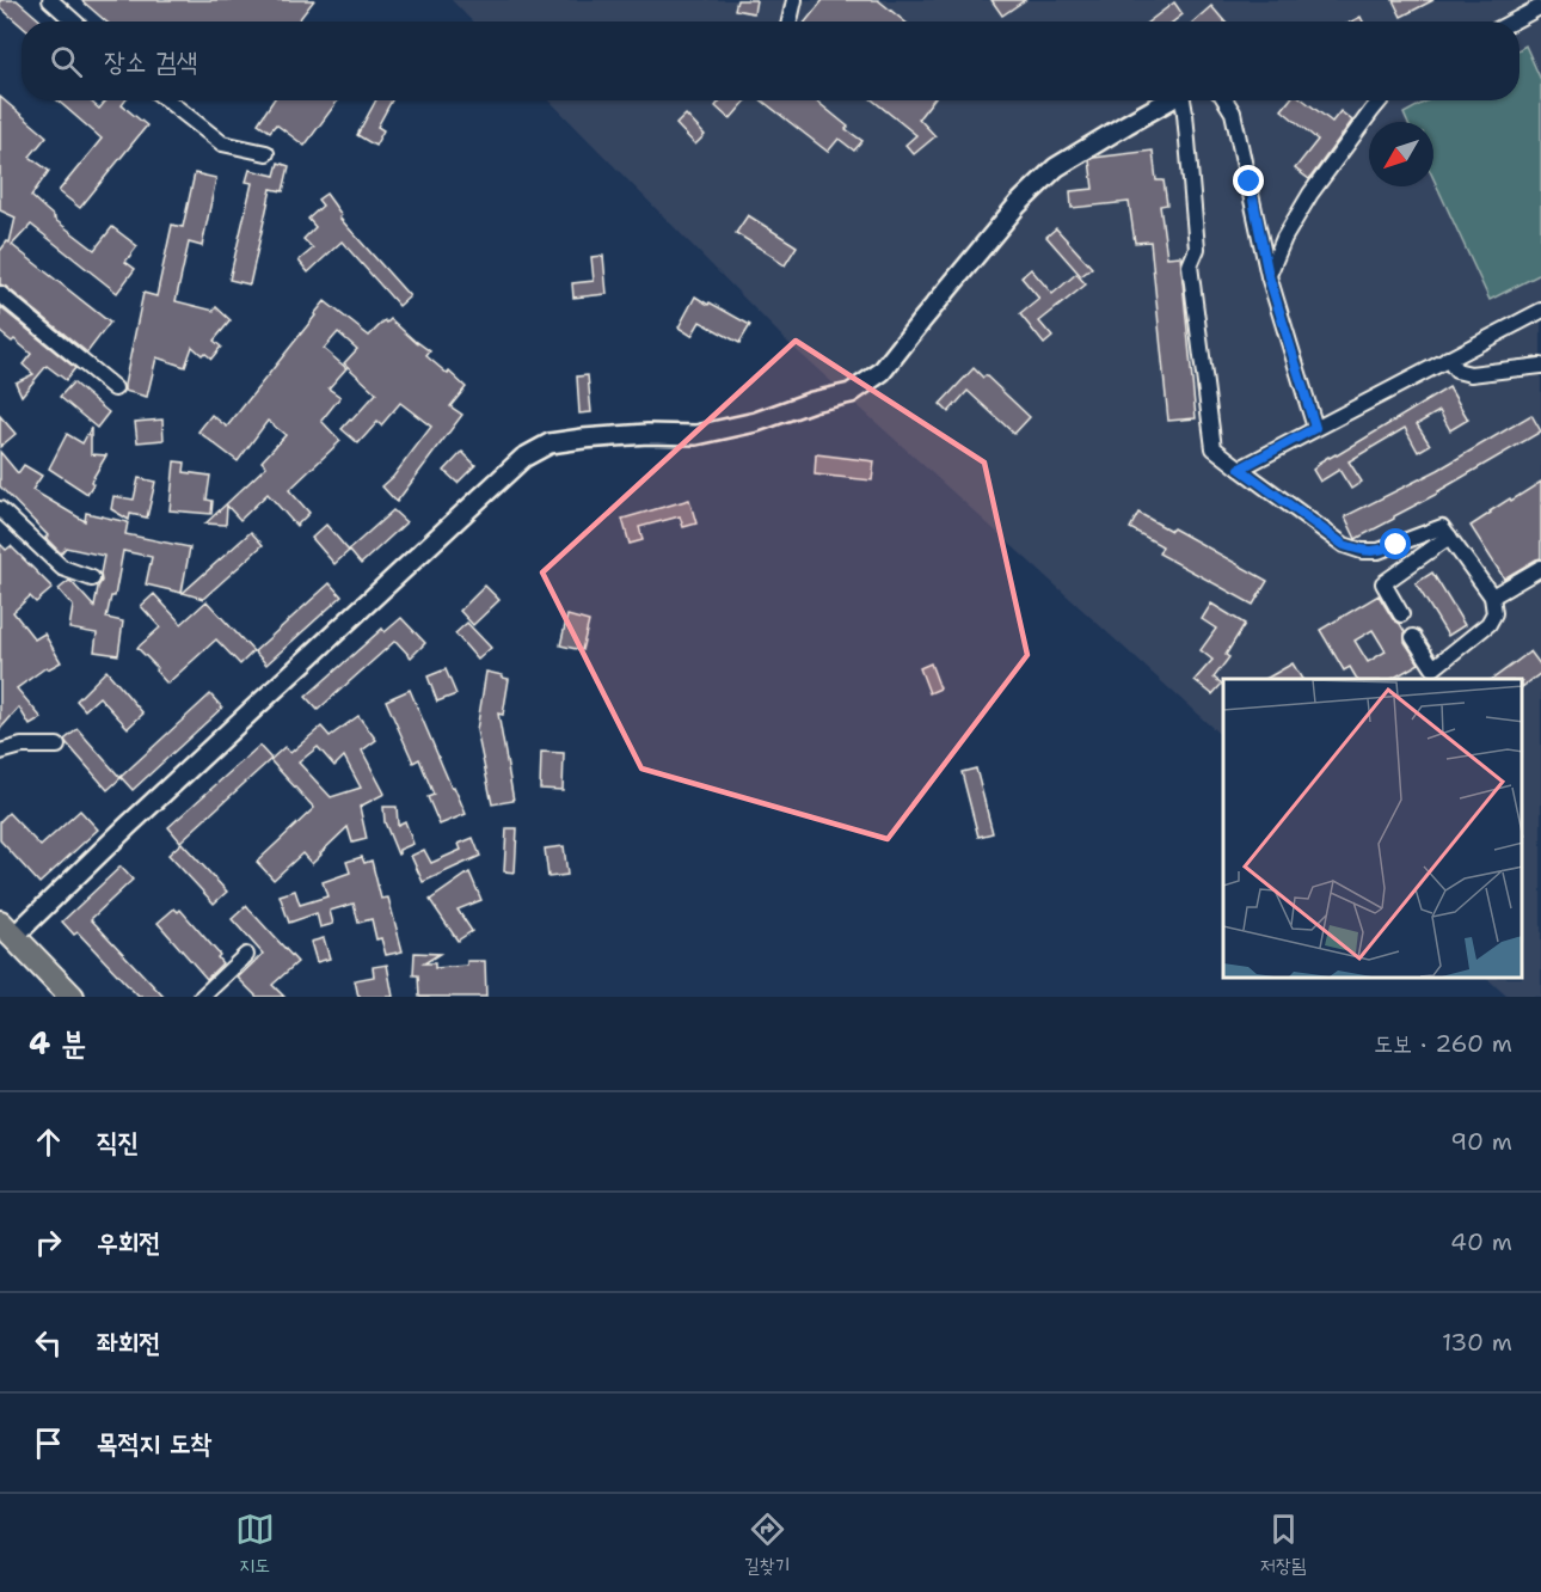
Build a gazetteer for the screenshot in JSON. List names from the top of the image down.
{
  "north": "bottom left",
  "page": {
    "search": "장소 검색",
    "heading": ["4 분", "도보 · 260 m"],
    "list": [
      ["직진", "90 m"],
      ["우회전", "40 m"],
      ["좌회전", "130 m"],
      "목적지 도착"
    ],
    "nav": ["지도", "길찾기", "저장됨"]
  }
}
